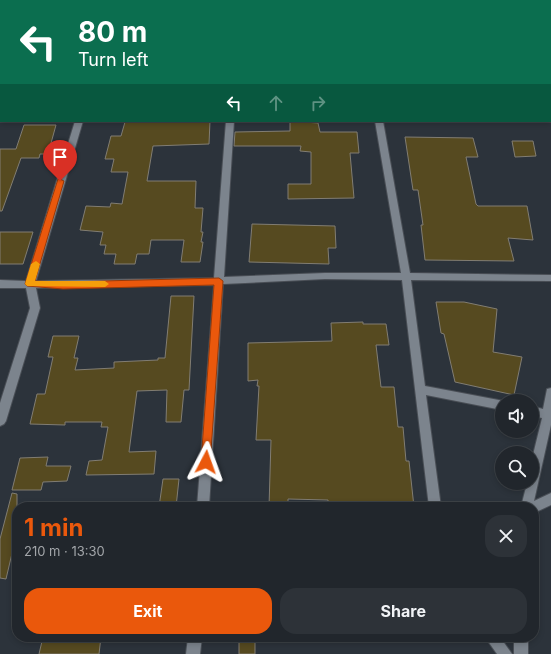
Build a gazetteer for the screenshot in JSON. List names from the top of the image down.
{
  "page": {
    "turn": ["80 m", "Turn left"],
    "heading": ["1 min", "210 m · 13:30"],
    "buttons": ["Exit", "Share"]
  }
}
